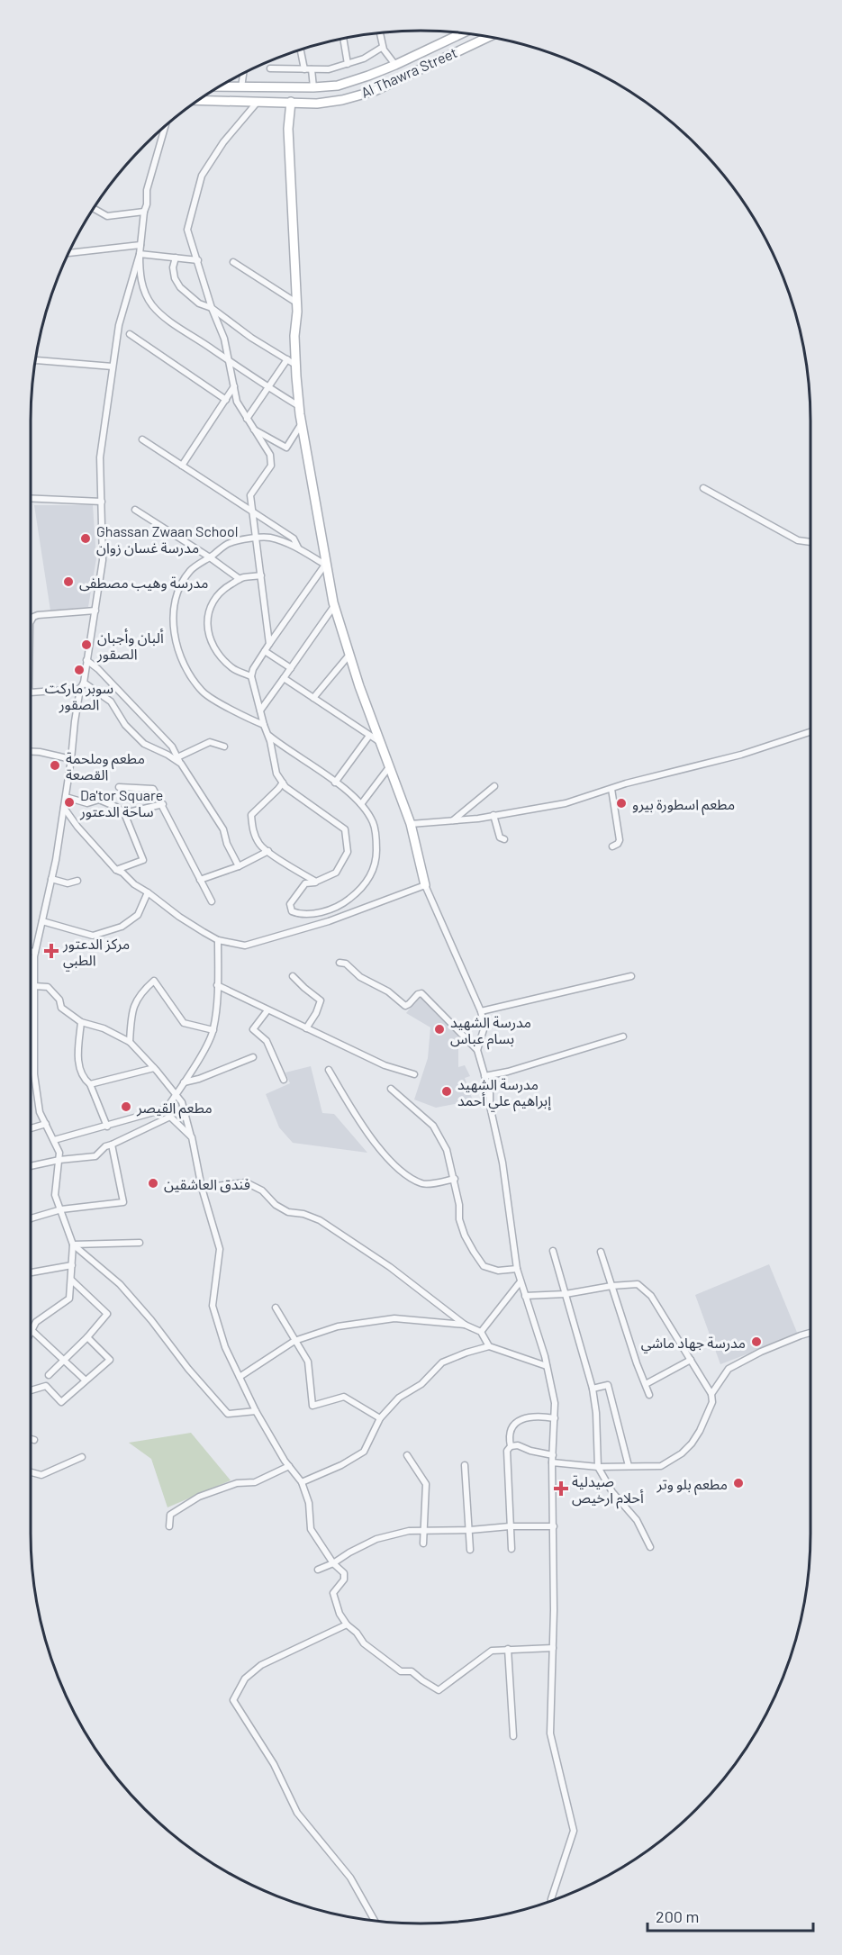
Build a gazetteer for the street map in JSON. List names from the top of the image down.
{
  "streets": {
    "street": ["Al Thawra Street"]
  },
  "places": {
    "other": [
      "Ghassan Zwaan School مدرسة غسان زوان",
      "مدرسة وهيب مصطفى",
      "ألبان وأجبان الصقور",
      "سوبر ماركت الصقور",
      "مطعم وملحمة القصعة",
      "Da'tor Square ساحة الدعتور",
      "مطعم اسطورة بيرو",
      "مدرسة الشهيد بسام عباس",
      "مدرسة الشهيد إبراهيم علي أحمد",
      "مطعم القيصر",
      "فندق العاشقين",
      "مدرسة جهاد ماشي",
      "مطعم بلو وتر"
    ],
    "health": ["مركز الدعتور الطبي", "صيدلية أحلام ارخيص"]
  },
  "scale_bar": "200 m"
}
